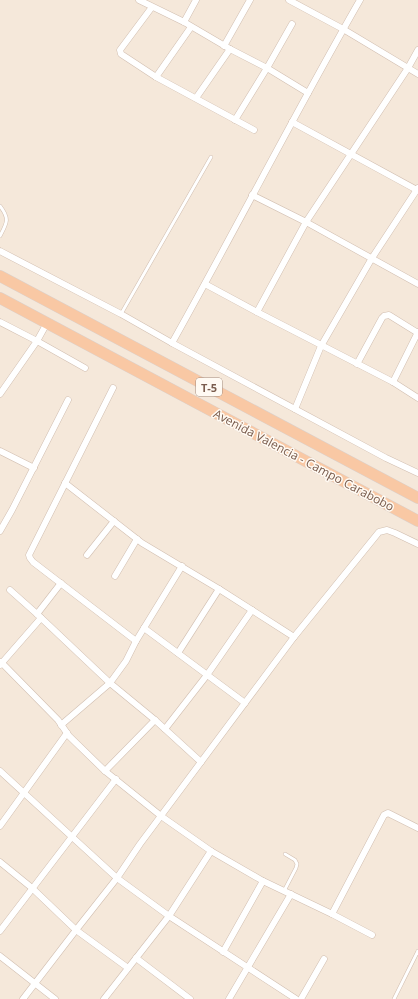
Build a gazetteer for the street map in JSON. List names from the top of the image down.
{
  "streets": {
    "highway": ["T-5", "Avenida Valencia - Campo Carabobo"]
  }
}
